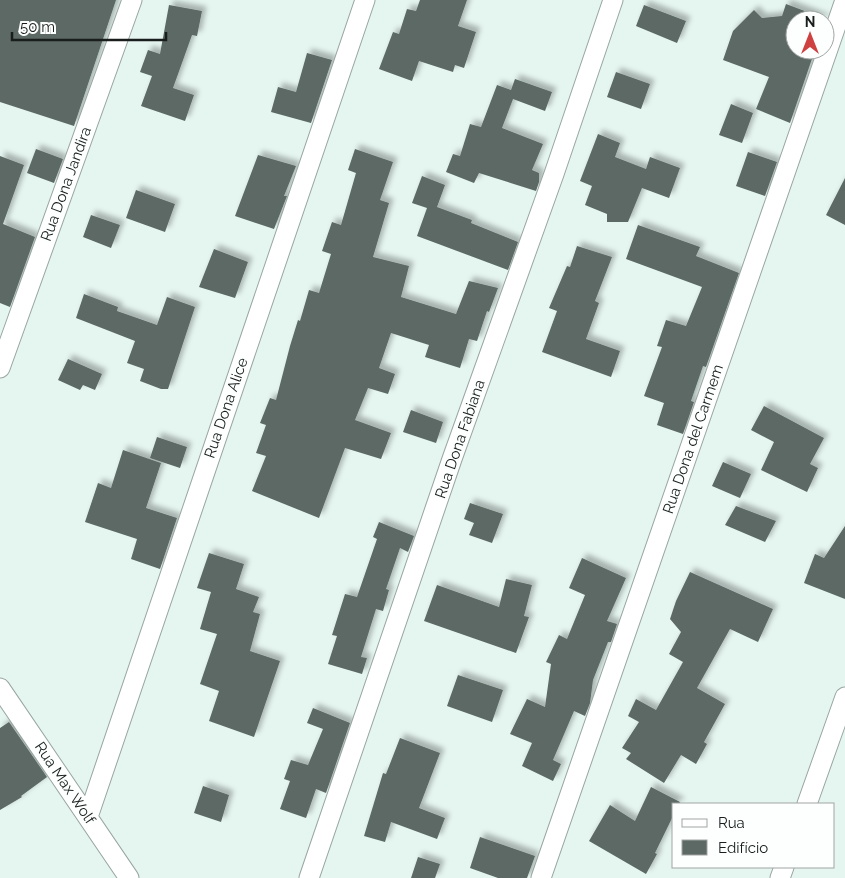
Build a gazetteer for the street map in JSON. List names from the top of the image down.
{
  "streets": {
    "street": [
      "Rua Dona Jandira",
      "Rua Dona Alice",
      "Rua Dona Fabiana",
      "Rua Dona del Carmem",
      "Rua Max Wolf"
    ]
  },
  "crossings": [
    ["Rua Dona Alice", "Rua Max Wolf"]
  ],
  "legend": ["Rua", "Edifício"],
  "scale_bar": "50 m",
  "north": "top"
}
